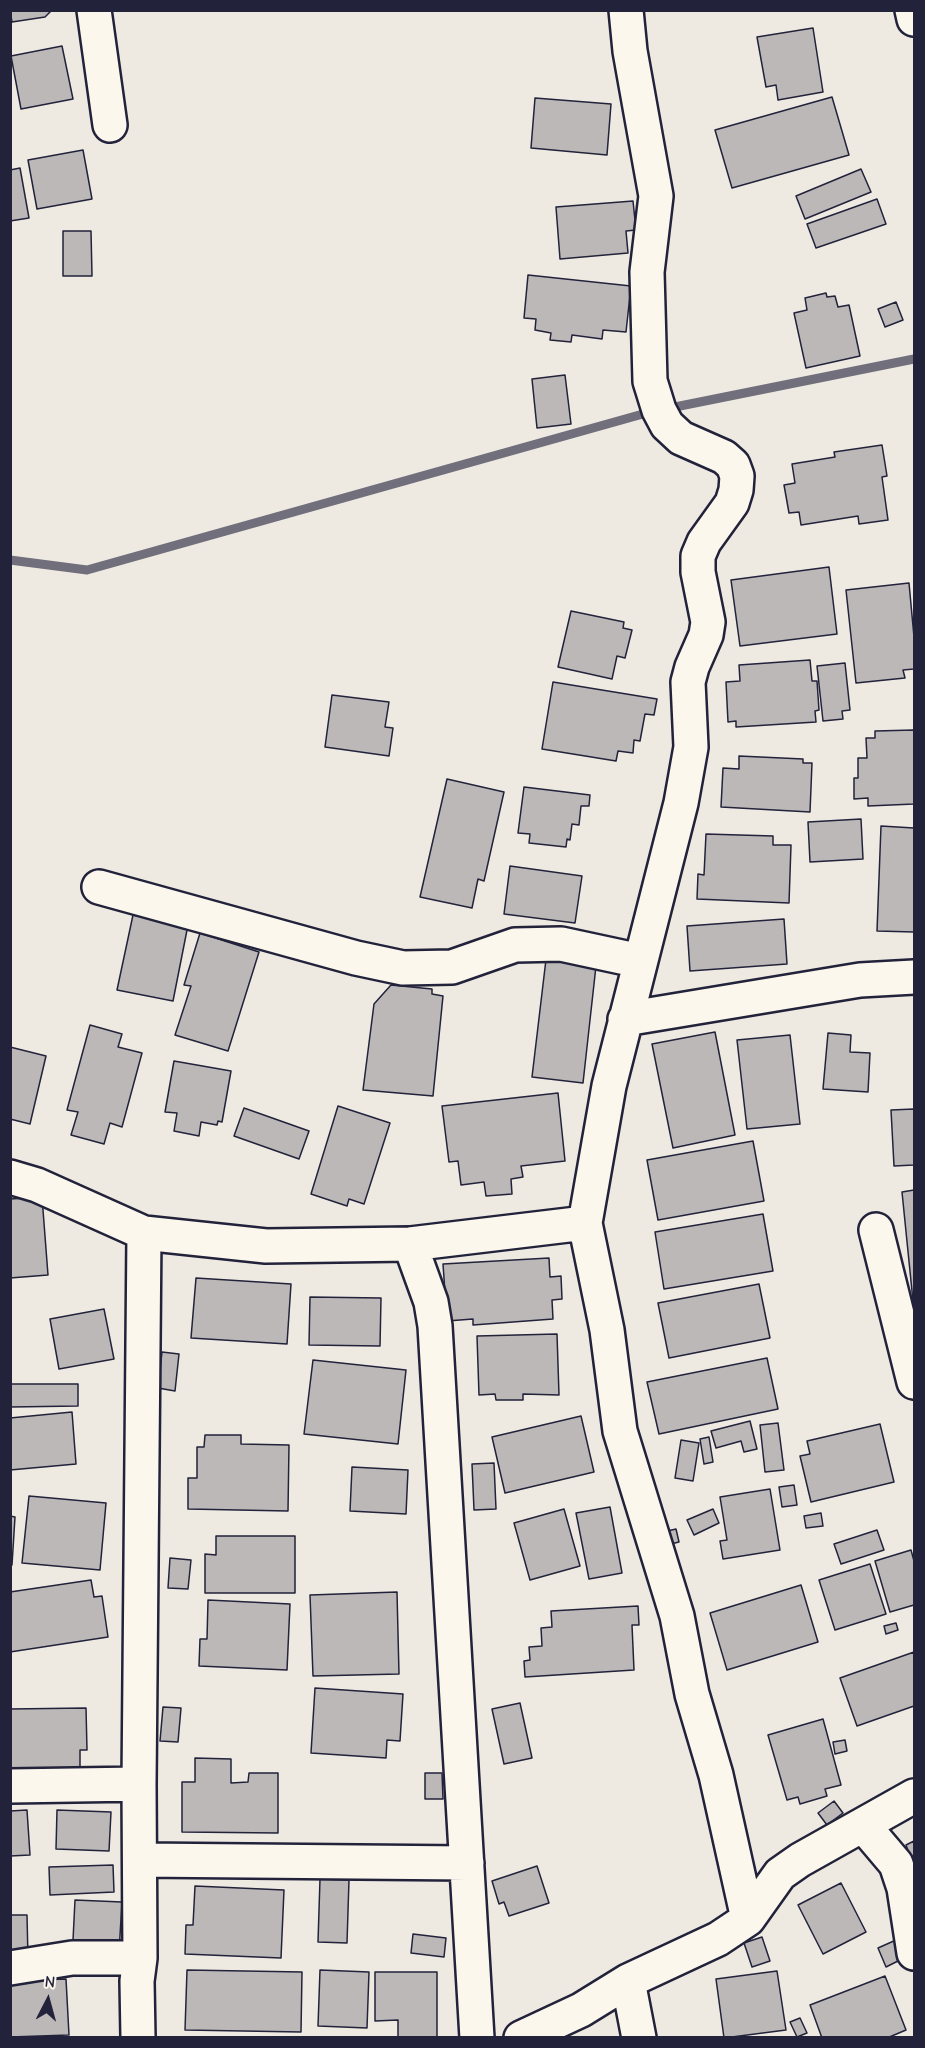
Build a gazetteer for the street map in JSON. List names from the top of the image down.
{
  "north": "top"
}
